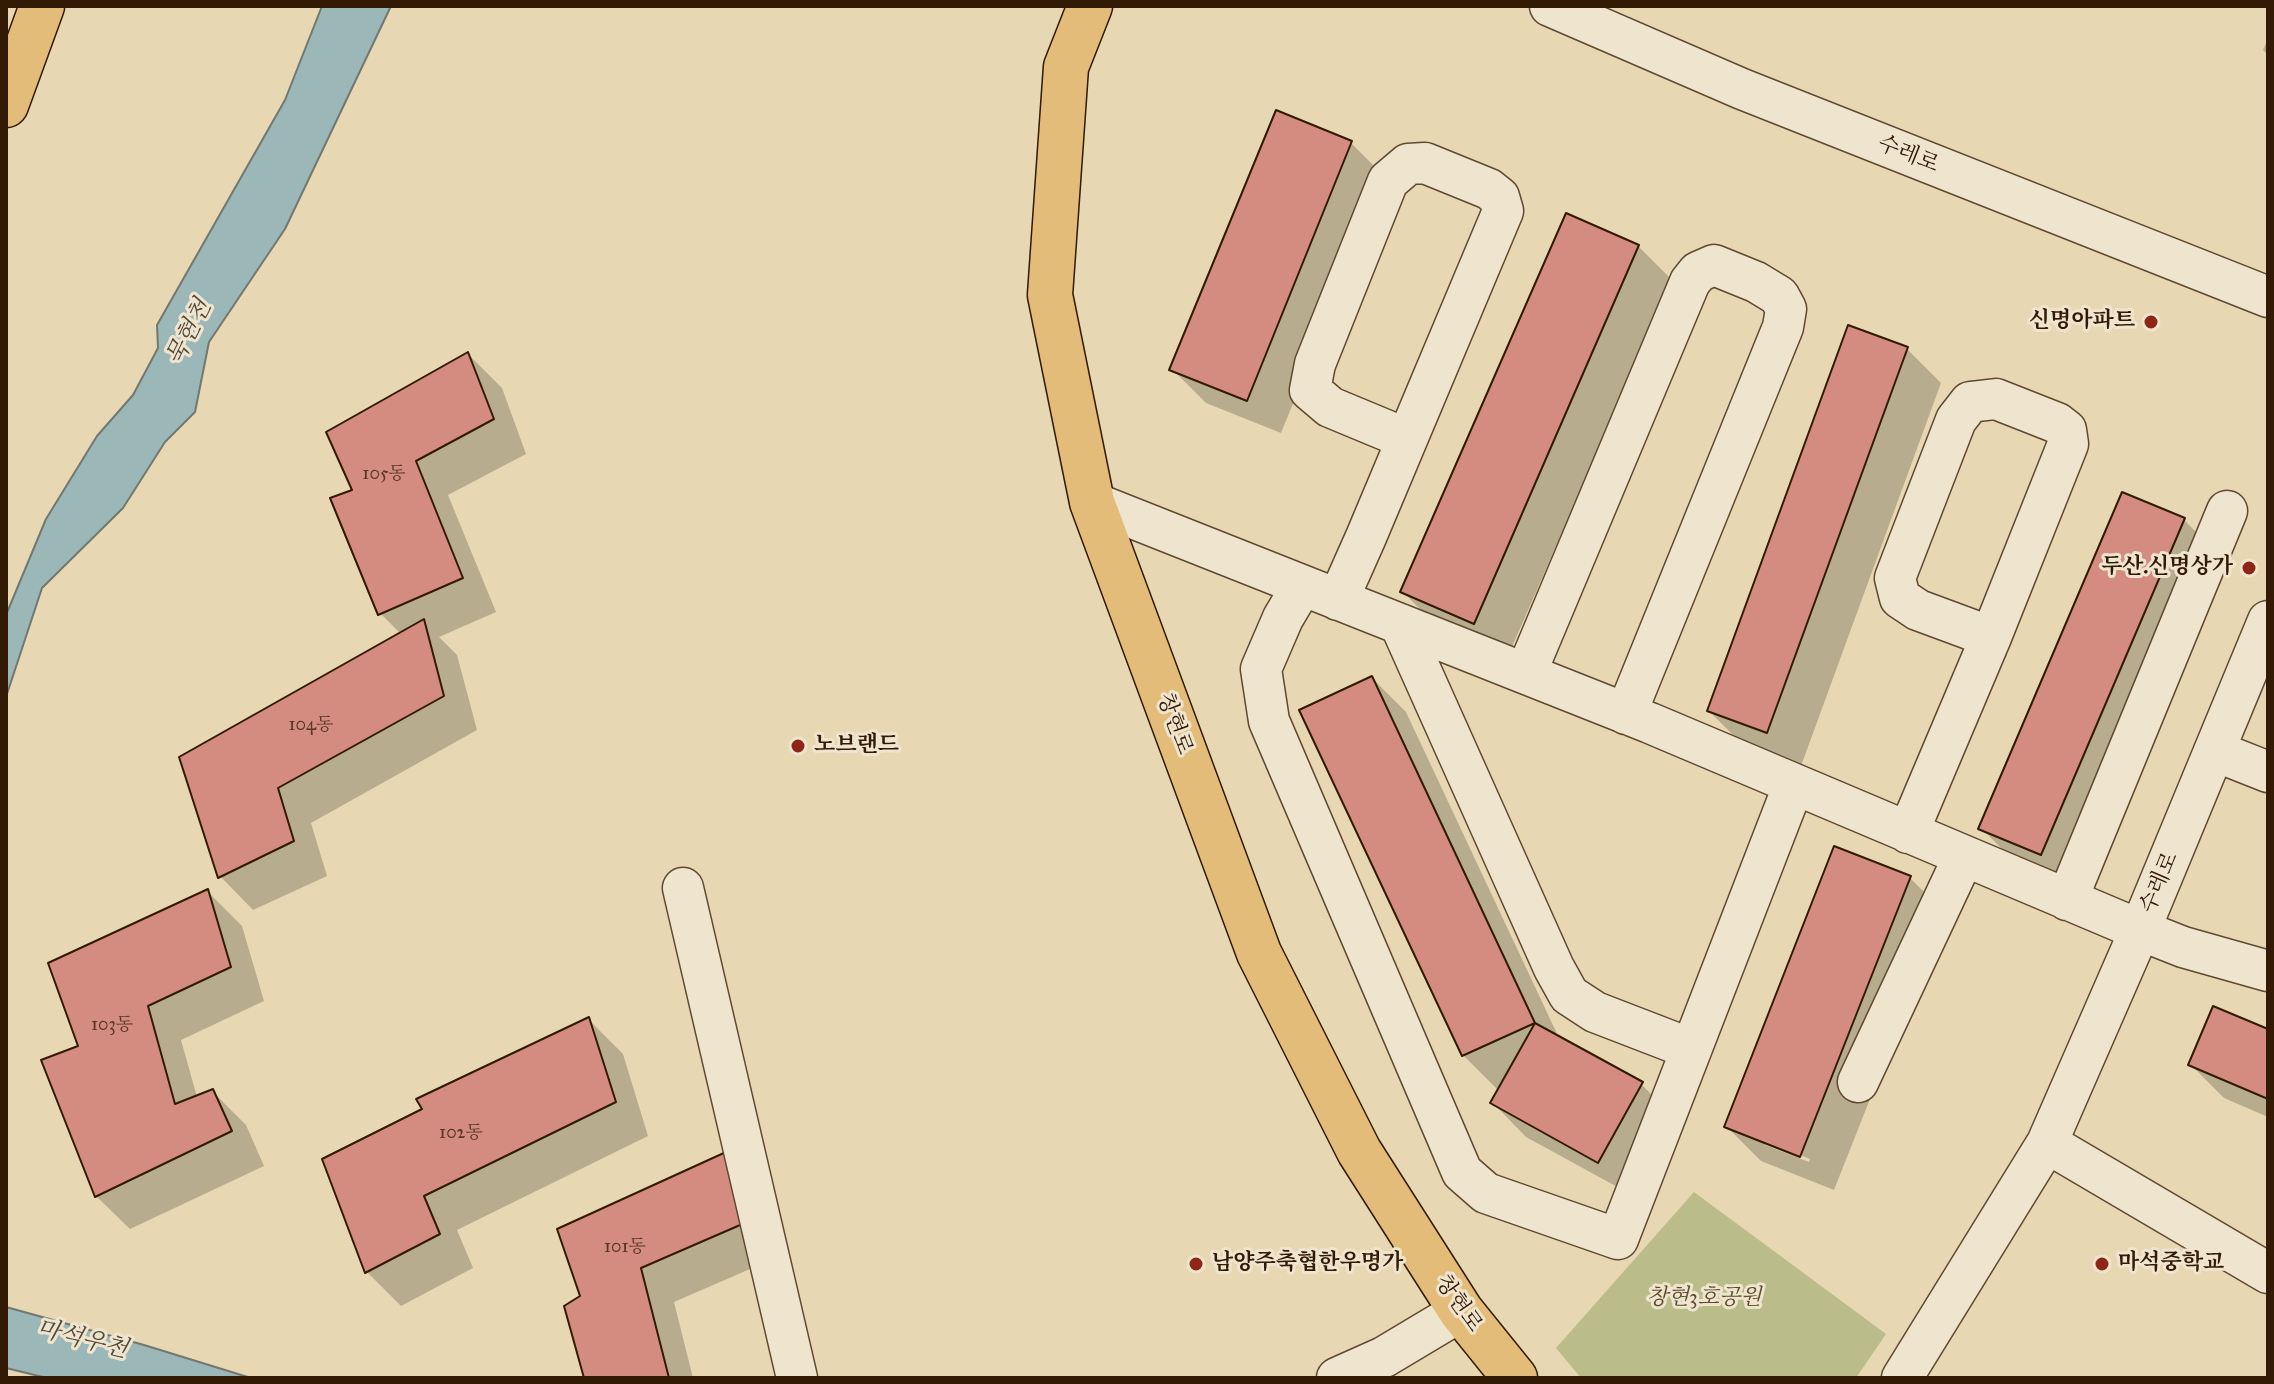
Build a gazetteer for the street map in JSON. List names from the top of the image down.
{
  "streets": {
    "main road": ["창현로"],
    "street": ["수레로"]
  },
  "water": ["묵현천", "마석우천"],
  "parks": ["창현3호공원"],
  "places": [
    "신명아파트",
    "두산.신명상가",
    "노브랜드",
    "남양주축협한우명가",
    "마석중학교"
  ],
  "house_numbers": [
    "105동",
    "104동",
    "103동",
    "102동",
    "101동"
  ]
}
